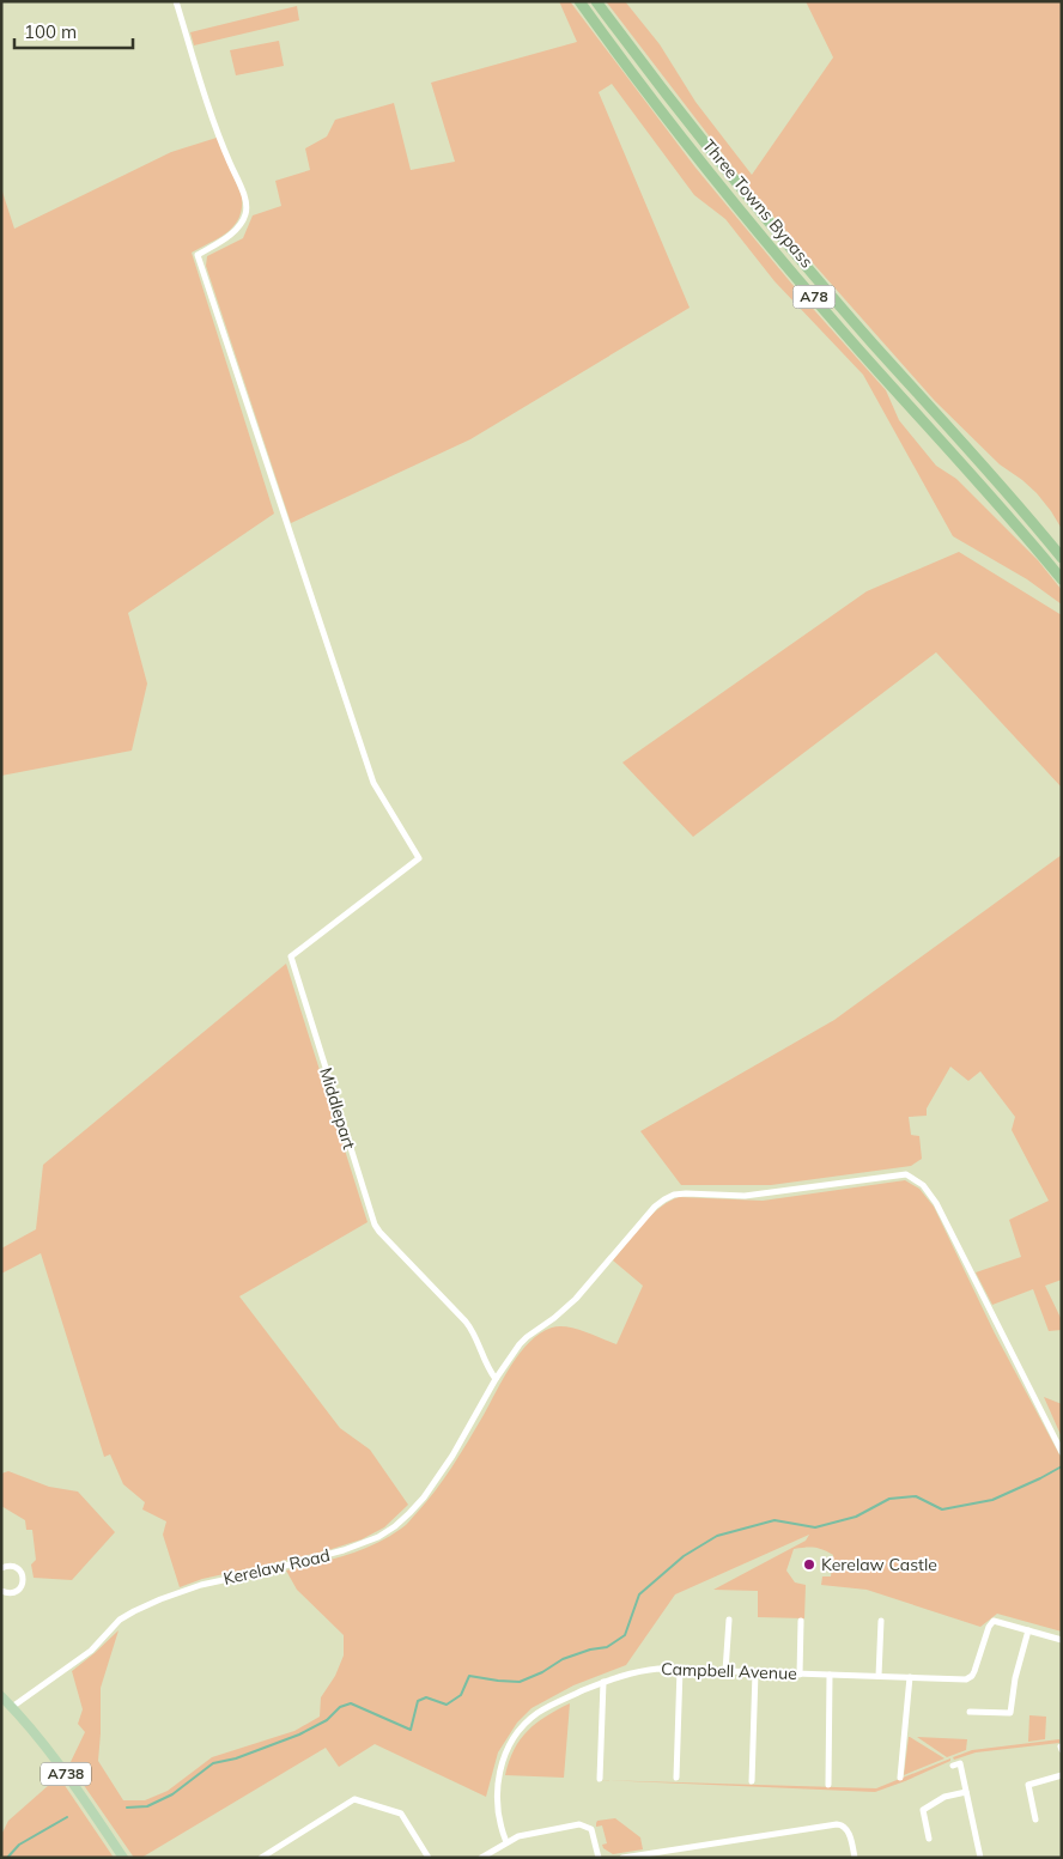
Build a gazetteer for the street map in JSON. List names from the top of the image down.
{
  "streets": {
    "highway": ["Three Towns Bypass", "A78"],
    "main road": ["A738"],
    "street": ["Middlepart", "Kerelaw Road", "Campbell Avenue"]
  },
  "crossings": [
    ["Middlepart", "Kerelaw Road"],
    ["Kerelaw Road", "A738"]
  ],
  "places": ["Kerelaw Castle"],
  "scale_bar": "100 m"
}
